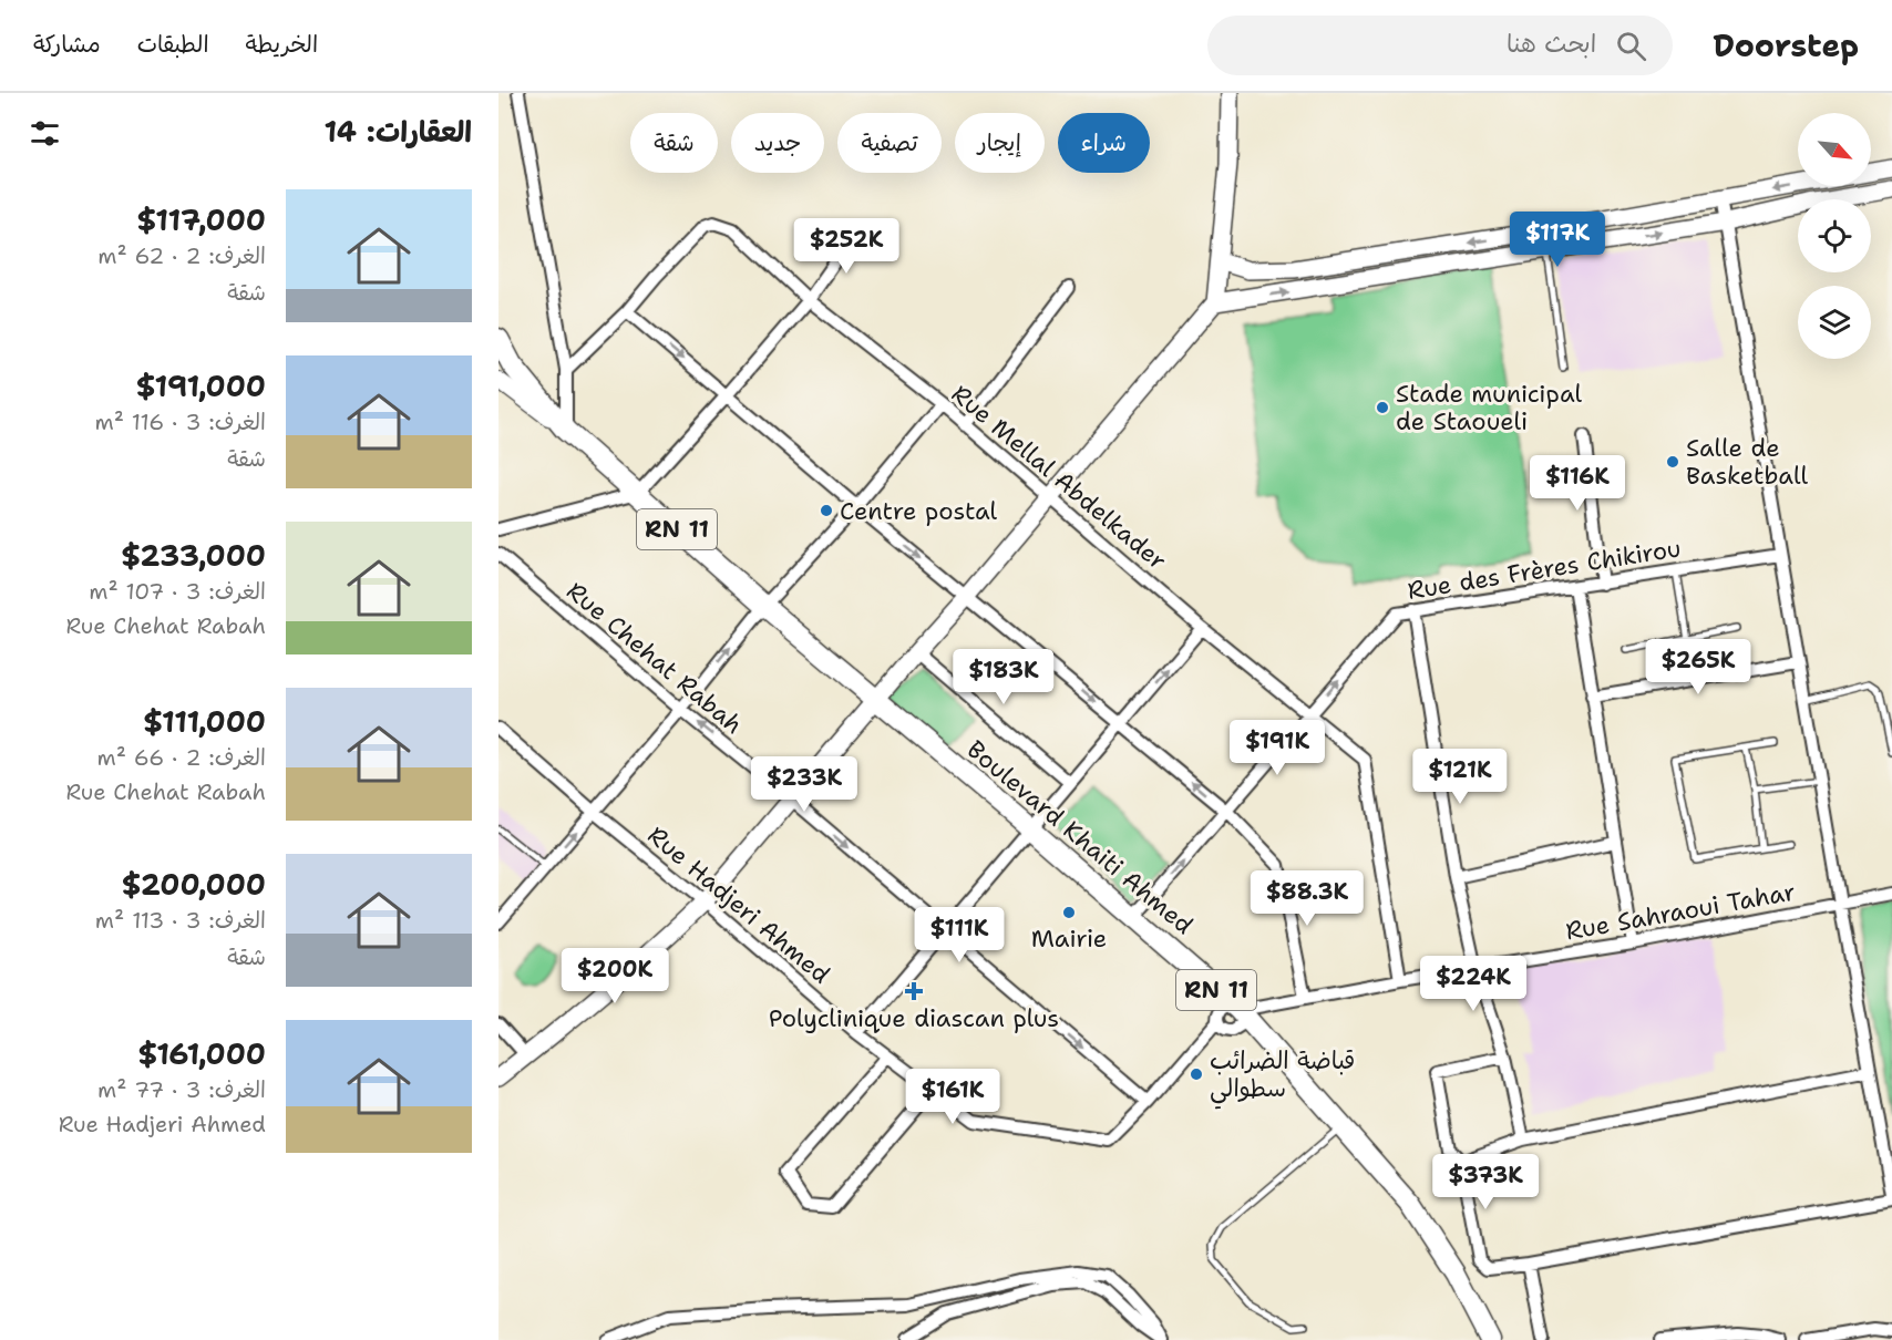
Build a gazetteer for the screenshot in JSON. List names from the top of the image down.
{
  "streets": {
    "highway": ["RN 11", "Boulevard Khaiti Ahmed"],
    "street": [
      "Rue Mellal Abdelkader",
      "Rue des Frères Chikirou",
      "Rue Chehat Rabah",
      "Rue Hadjeri Ahmed",
      "Rue Sahraoui Tahar"
    ]
  },
  "crossings": [
    ["Rue Mellal Abdelkader", "Rue des Frères Chikirou"],
    ["Rue Mellal Abdelkader", "Rue Sahraoui Tahar"],
    ["Rue des Frères Chikirou", "Boulevard Khaiti Ahmed"],
    ["Rue Chehat Rabah", "Rue Hadjeri Ahmed"],
    ["Boulevard Khaiti Ahmed", "Rue Hadjeri Ahmed"],
    ["Boulevard Khaiti Ahmed", "Rue Sahraoui Tahar"],
    ["Rue Hadjeri Ahmed", "Rue Sahraoui Tahar"]
  ],
  "one_way": ["Rue des Frères Chikirou"],
  "places": {
    "other": [
      "Stade municipal de Staoueli",
      "Salle de Basketball",
      "Centre postal",
      "Mairie",
      "قباضة الضرائب سطوالي"
    ],
    "health": ["Polyclinique diascan plus"]
  },
  "north": "bottom right",
  "page": {
    "header": "Doorstep",
    "search": "ابحث هنا",
    "nav": ["الخريطة", "الطبقات", "مشاركة"],
    "heading": "العقارات: 14",
    "chip": [
      "شراء",
      "إيجار",
      "تصفية",
      "جديد",
      "شقة"
    ],
    "list": [
      {
        "name": "$117,000",
        "note": "الغرف: 2 · 62 m² · شقة"
      },
      {
        "name": "$191,000",
        "note": "الغرف: 3 · 116 m² · شقة"
      },
      {
        "name": "$233,000",
        "note": "الغرف: 3 · 107 m² · Rue Chehat Rabah"
      },
      {
        "name": "$111,000",
        "note": "الغرف: 2 · 66 m² · Rue Chehat Rabah"
      },
      {
        "name": "$200,000",
        "note": "الغرف: 3 · 113 m² · شقة"
      },
      {
        "name": "$161,000",
        "note": "الغرف: 3 · 77 m² · Rue Hadjeri Ahmed"
      }
    ],
    "price": [
      "$117K",
      "$252K",
      "$116K",
      "$265K",
      "$183K",
      "$191K",
      "$121K",
      "$233K",
      "$88.3K",
      "$111K",
      "$200K",
      "$224K",
      "$161K",
      "$373K"
    ]
  }
}
